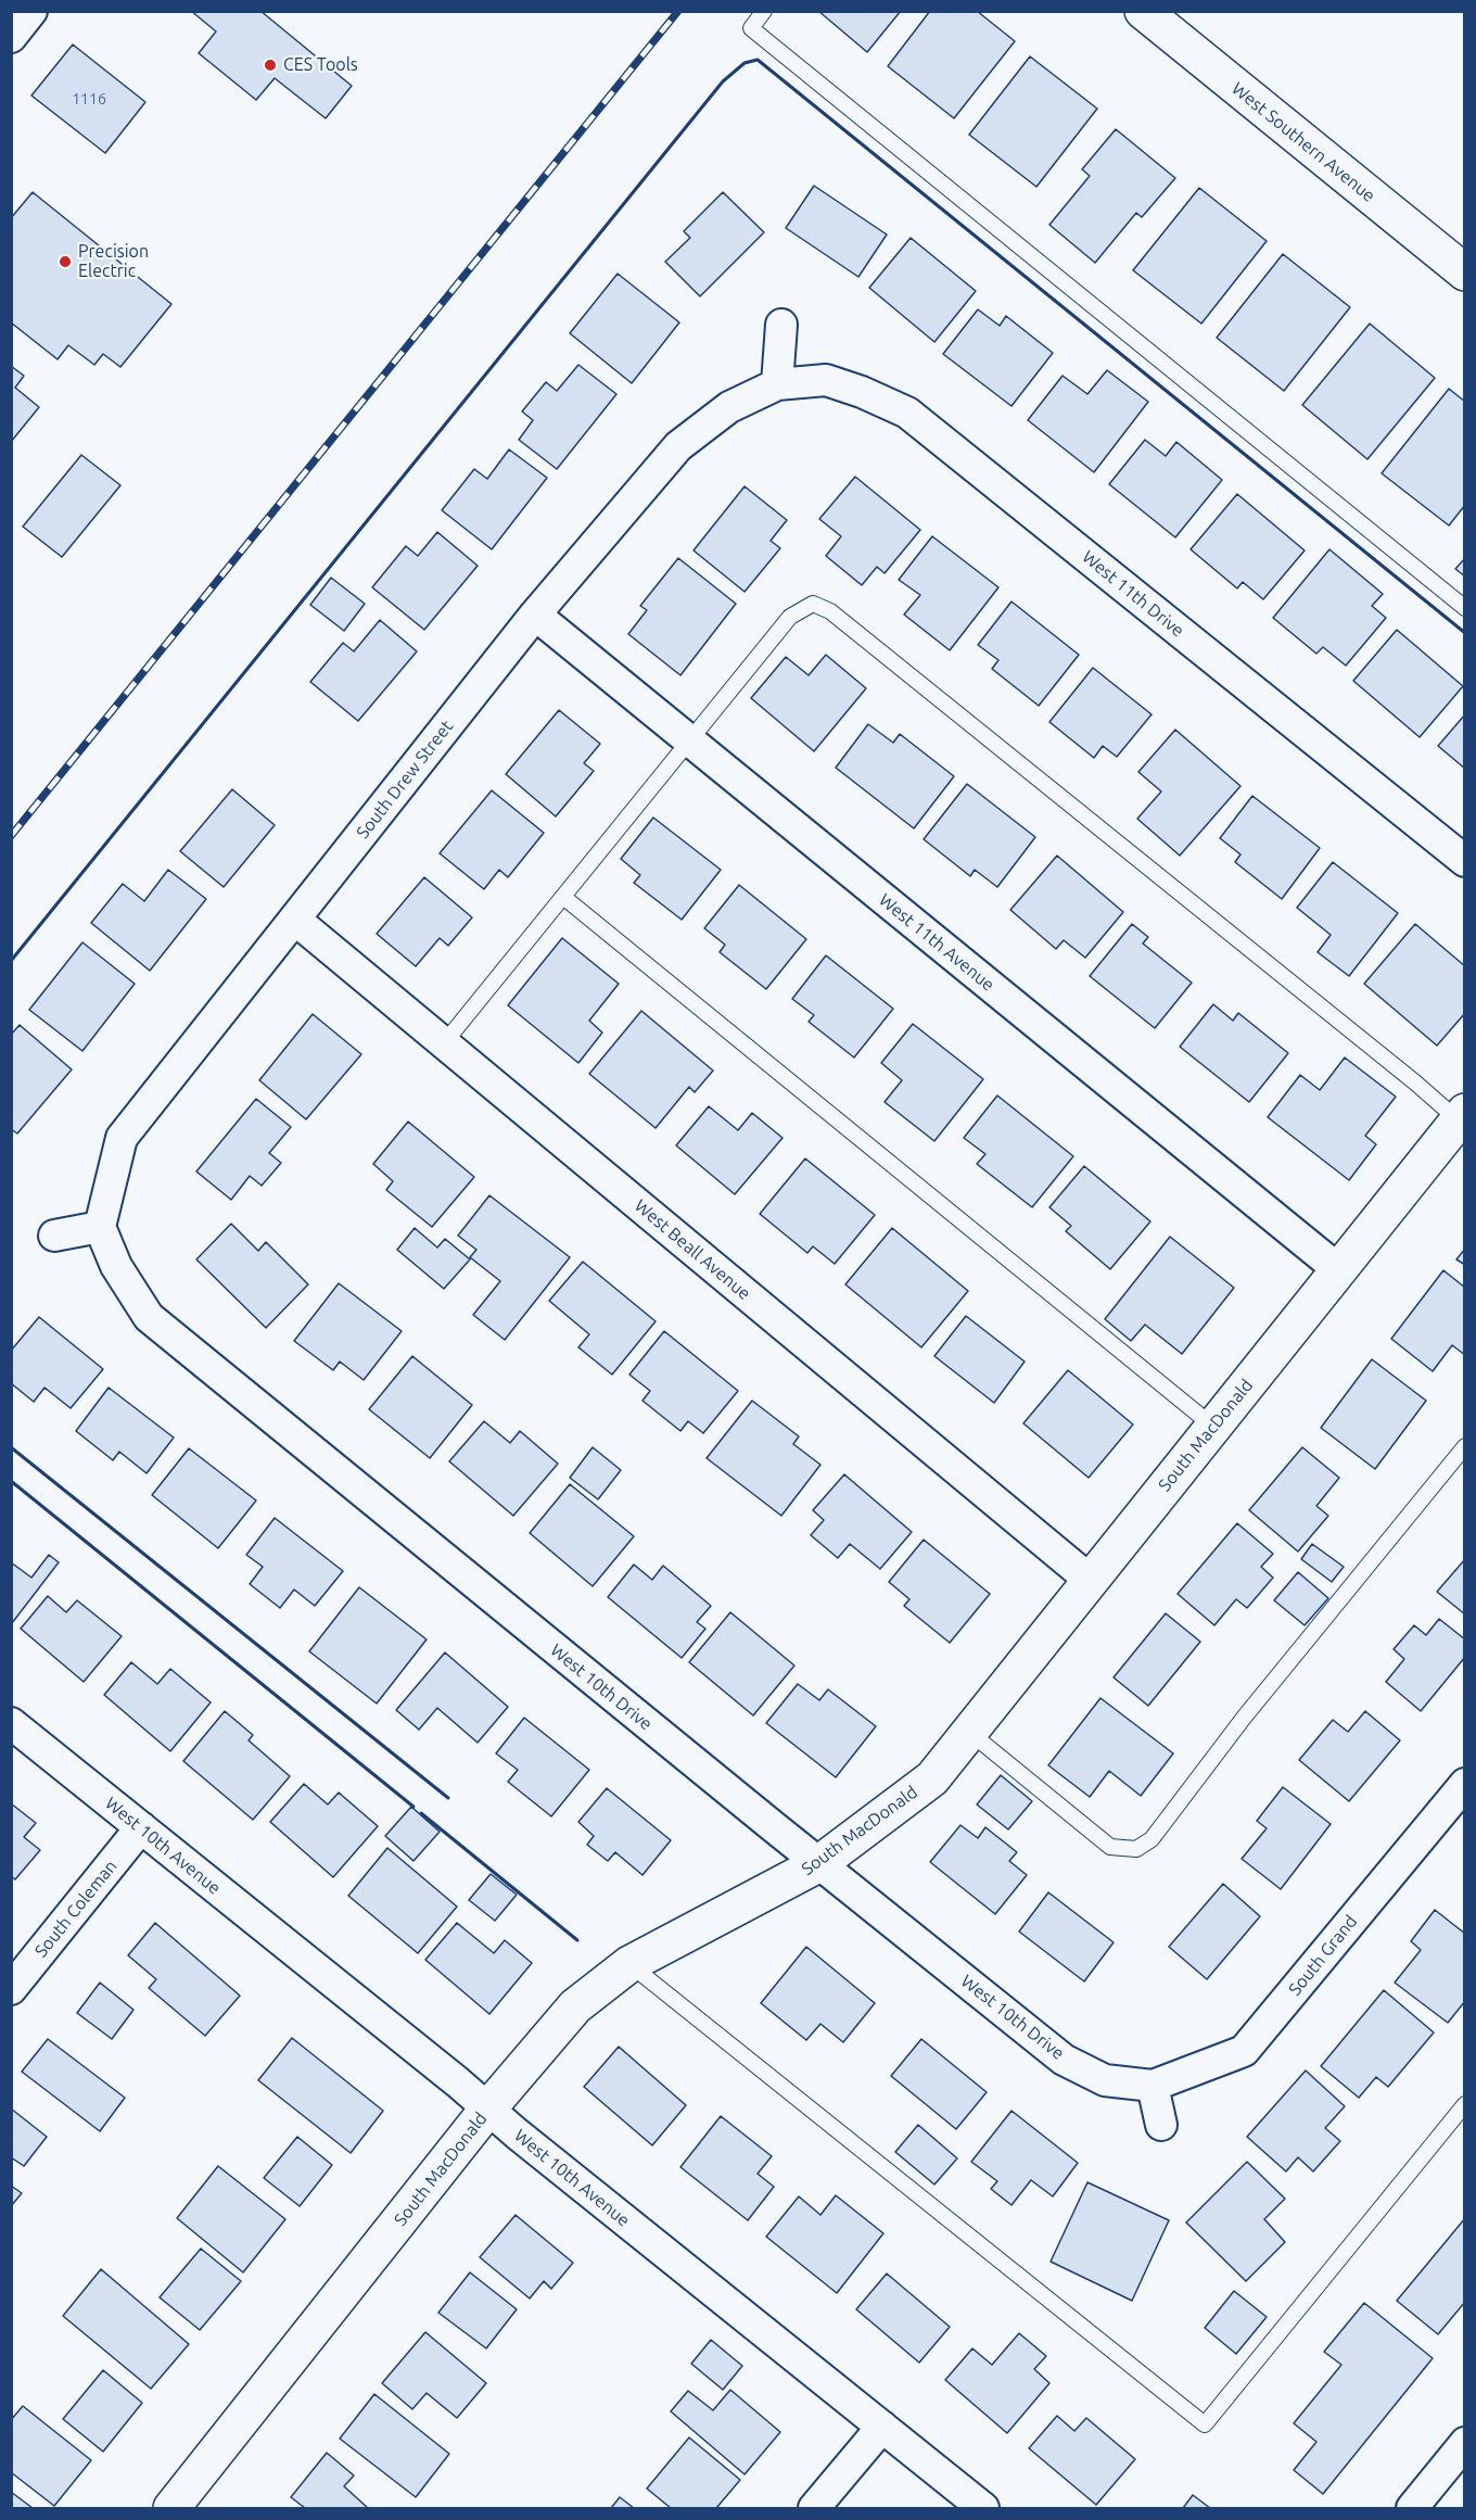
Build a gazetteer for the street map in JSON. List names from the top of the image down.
{
  "streets": {
    "street": [
      "West Southern Avenue",
      "West 11th Drive",
      "South Drew Street",
      "West 11th Avenue",
      "West Beall Avenue",
      "South MacDonald",
      "West 10th Drive",
      "West 10th Avenue",
      "South Coleman",
      "South Grand"
    ]
  },
  "crossings": [
    ["West 11th Drive", "South Drew Street"],
    ["South Drew Street", "West 11th Avenue"],
    ["South Drew Street", "West Beall Avenue"],
    ["South Drew Street", "West 10th Drive"],
    ["West 11th Avenue", "South MacDonald"],
    ["West Beall Avenue", "South MacDonald"],
    ["South MacDonald", "West 10th Drive"],
    ["South MacDonald", "West 10th Avenue"],
    ["West 10th Drive", "South Grand"],
    ["West 10th Avenue", "South Coleman"]
  ],
  "places": ["CES Tools", "Precision Electric"],
  "house_numbers": ["1116"]
}
